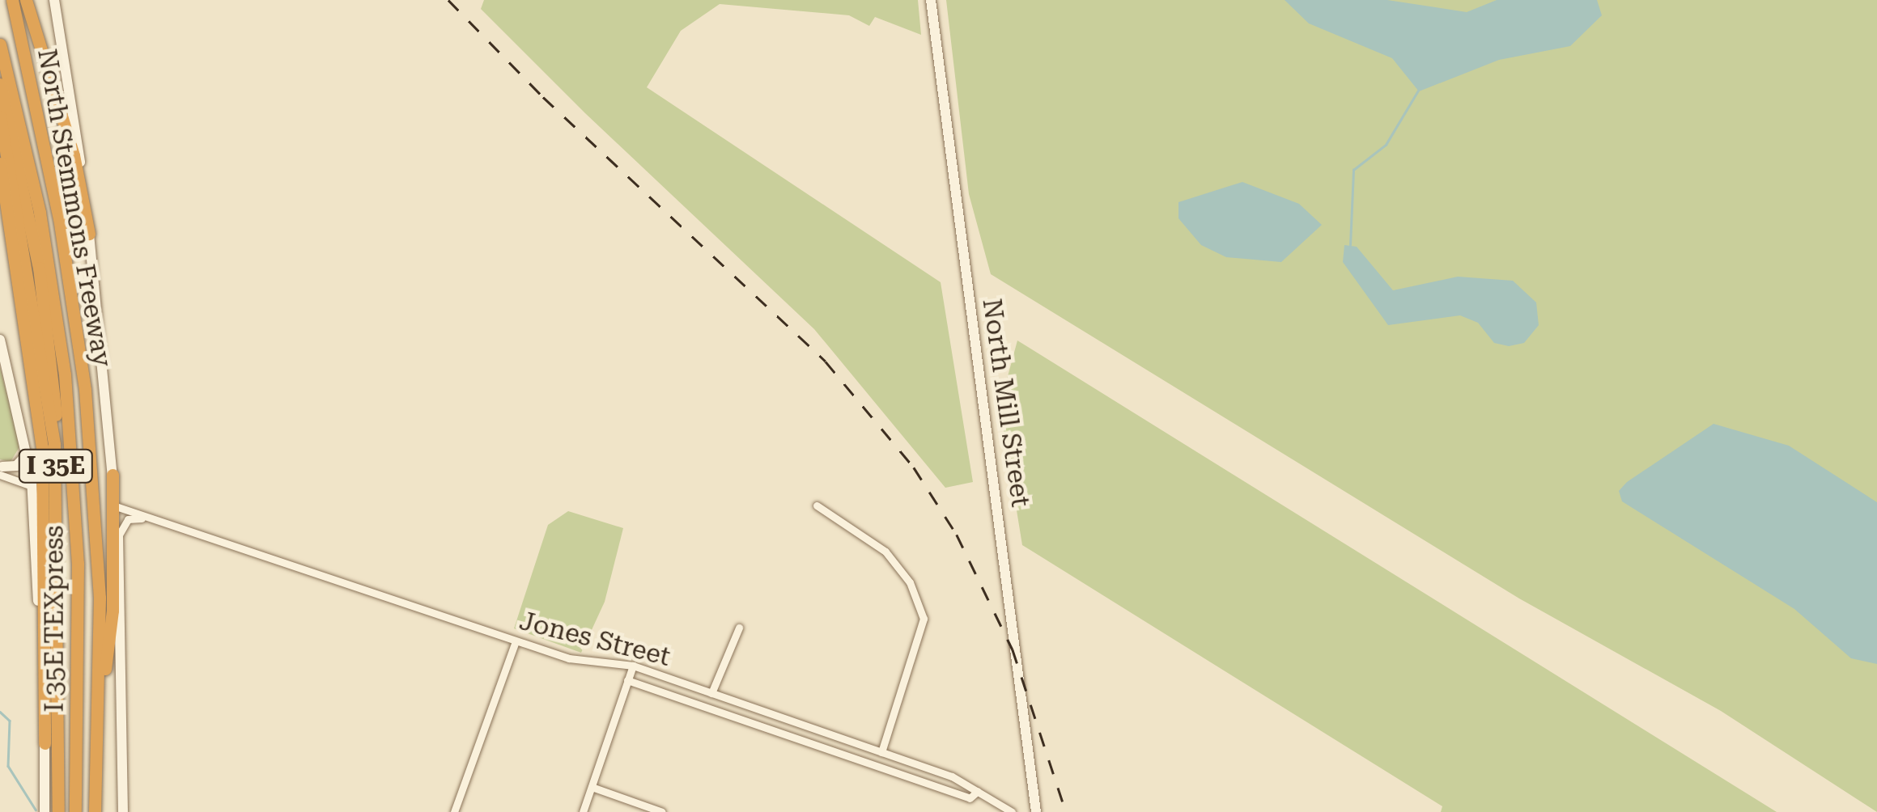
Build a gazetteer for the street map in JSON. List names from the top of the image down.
{
  "streets": {
    "highway": ["North Stemmons Freeway", "I 35E", "I 35E TEXpress"],
    "main road": ["North Mill Street"],
    "street": ["Jones Street"]
  },
  "crossings": [
    ["North Stemmons Freeway", "Jones Street"]
  ]
}
